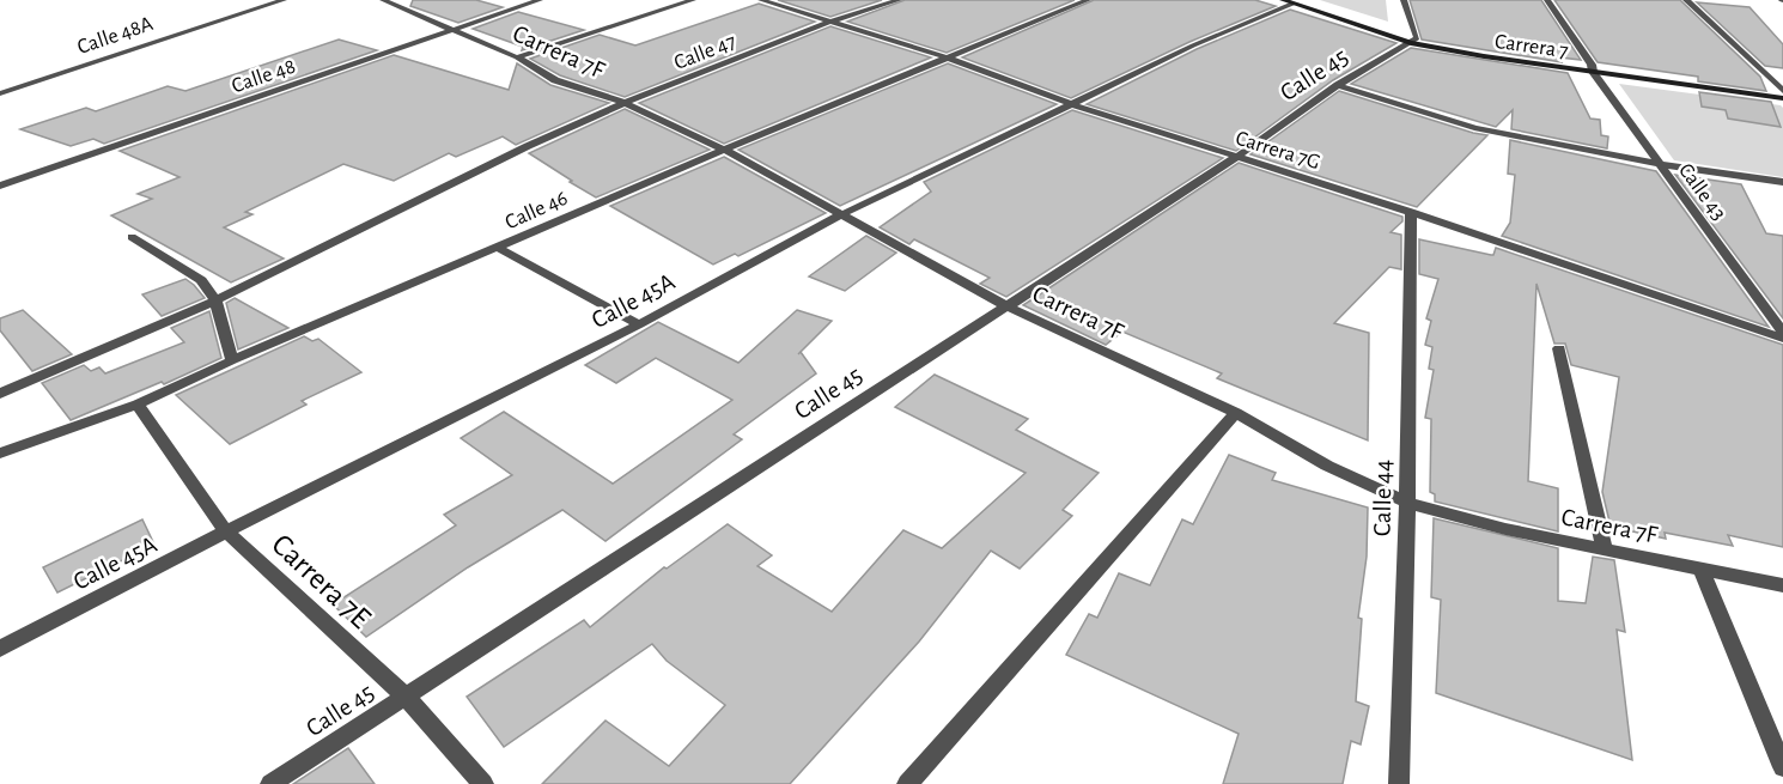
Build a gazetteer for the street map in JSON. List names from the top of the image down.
{
  "streets": {
    "street": [
      "Calle 48A",
      "Carrera 7",
      "Carrera 7F",
      "Calle 47",
      "Calle 45",
      "Calle 48",
      "Carrera 7G",
      "Calle 43",
      "Calle 46",
      "Calle 45A",
      "Calle 44",
      "Carrera 7E"
    ]
  },
  "crossings": [
    ["Carrera 7", "Calle 45"],
    ["Carrera 7", "Calle 43"],
    ["Carrera 7", "Calle 45A"],
    ["Carrera 7F", "Calle 47"],
    ["Carrera 7F", "Calle 45"],
    ["Carrera 7F", "Calle 48"],
    ["Carrera 7F", "Calle 46"],
    ["Carrera 7F", "Calle 45A"],
    ["Carrera 7F", "Calle 44"],
    ["Calle 47", "Carrera 7G"],
    ["Calle 45", "Carrera 7G"],
    ["Calle 45", "Carrera 7E"],
    ["Carrera 7G", "Calle 46"],
    ["Carrera 7G", "Calle 45A"],
    ["Carrera 7G", "Calle 44"],
    ["Calle 46", "Carrera 7E"],
    ["Calle 45A", "Carrera 7E"]
  ]
}
